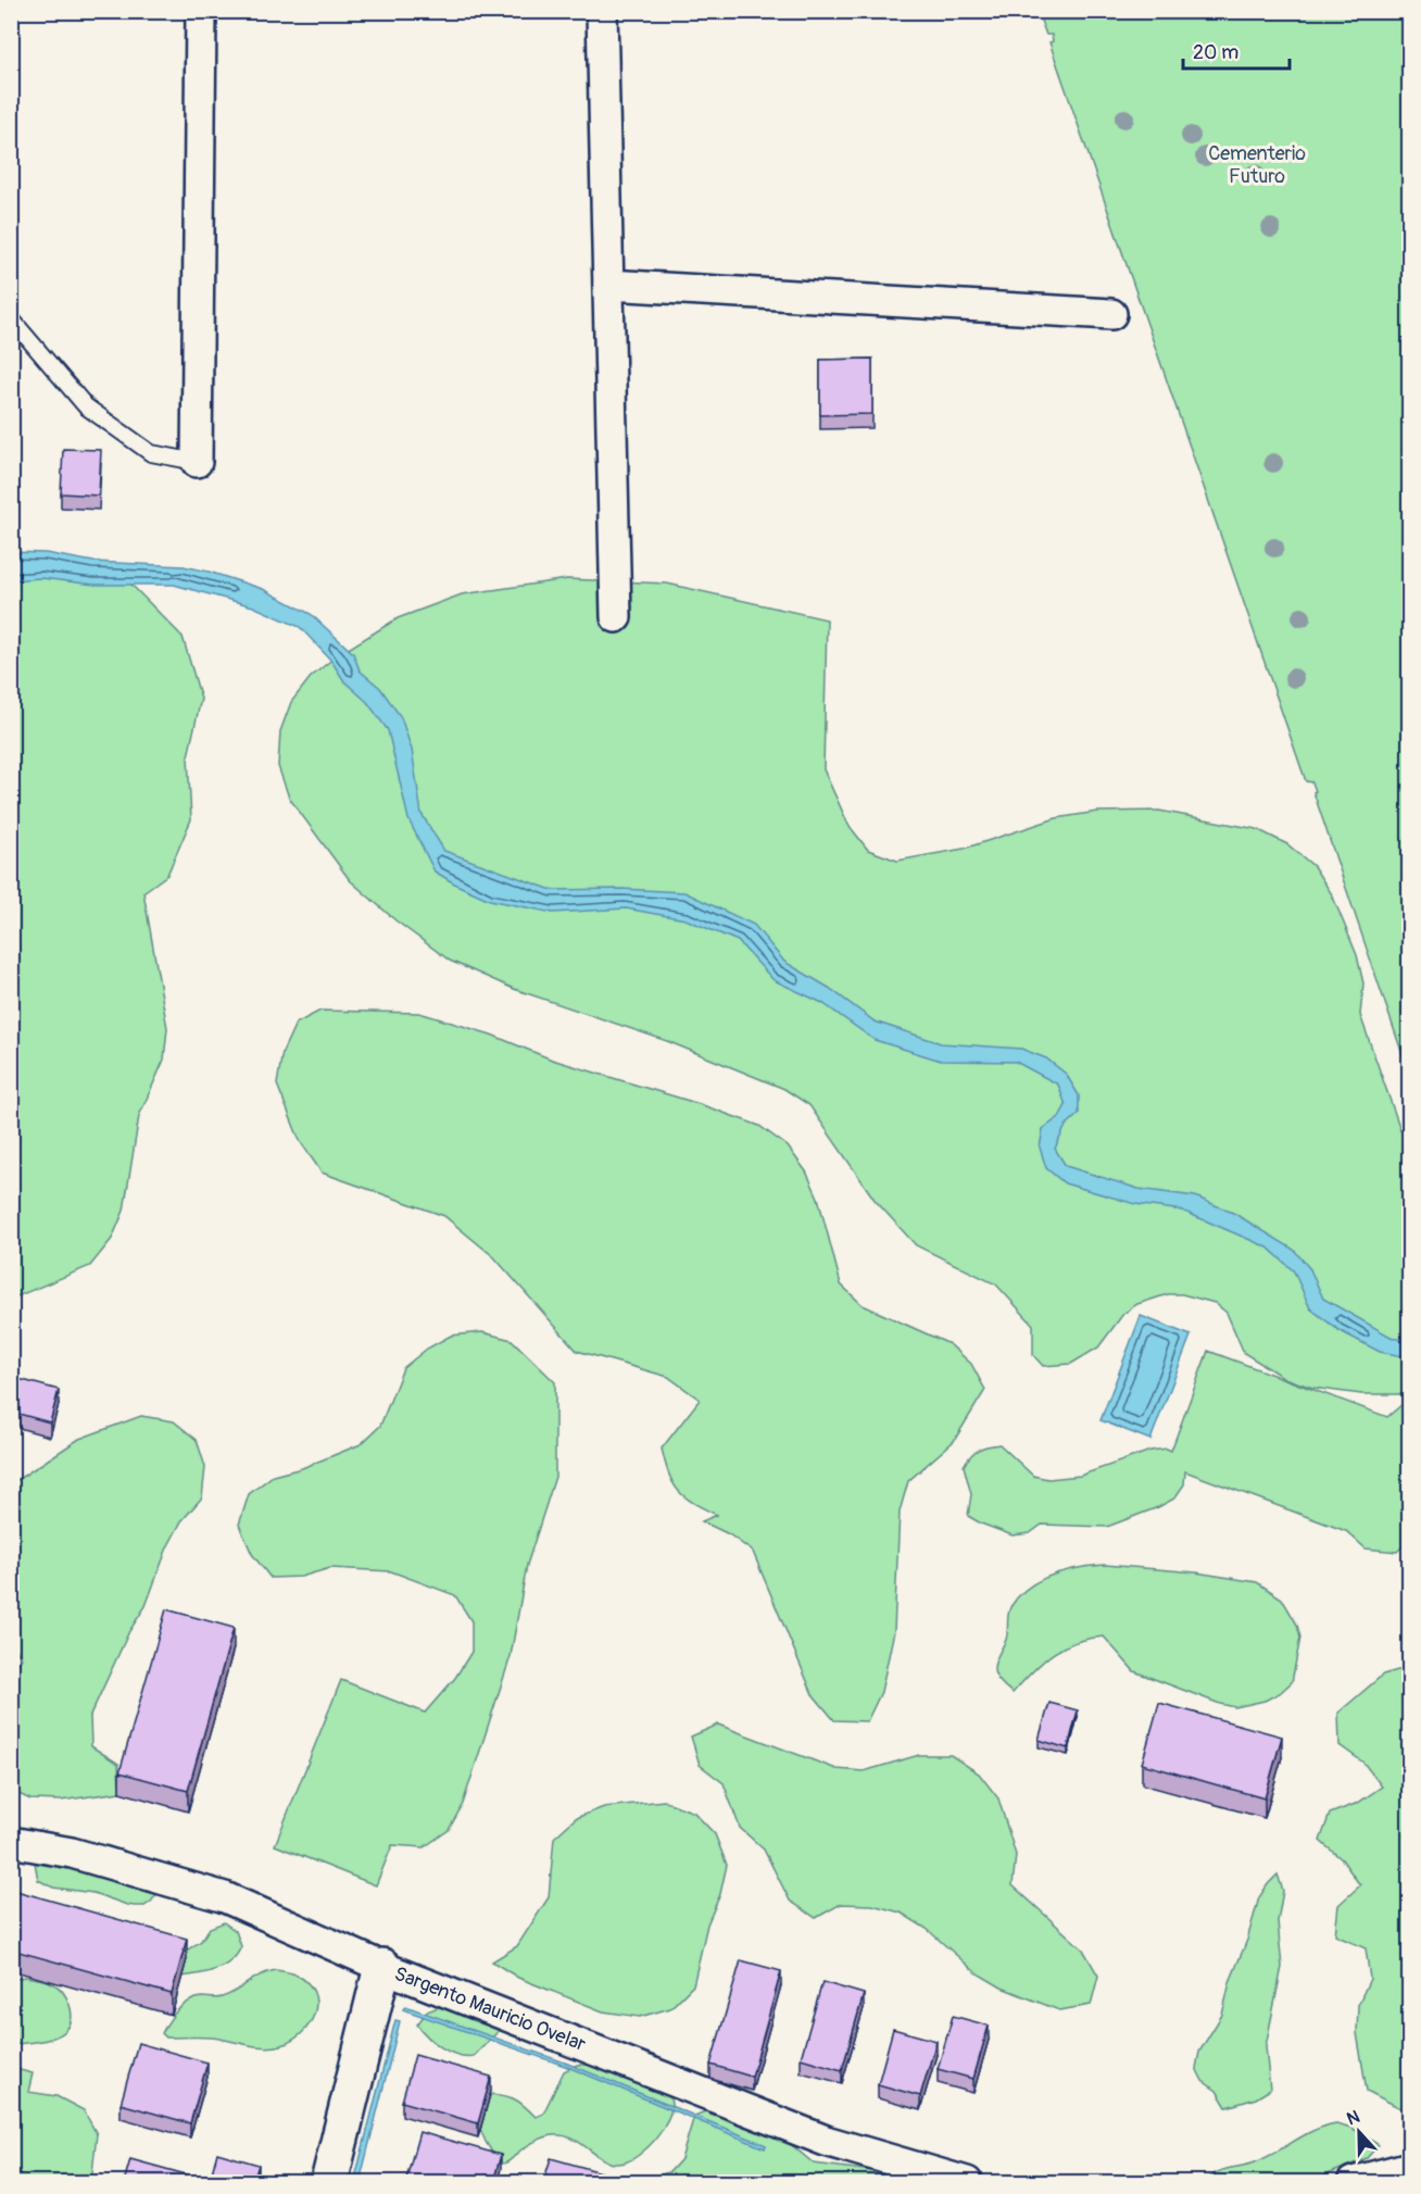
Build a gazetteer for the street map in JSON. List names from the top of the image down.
{
  "streets": {
    "street": ["Sargento Mauricio Ovelar"]
  },
  "parks": ["Cementerio Futuro"],
  "scale_bar": "20 m",
  "north": "top"
}
